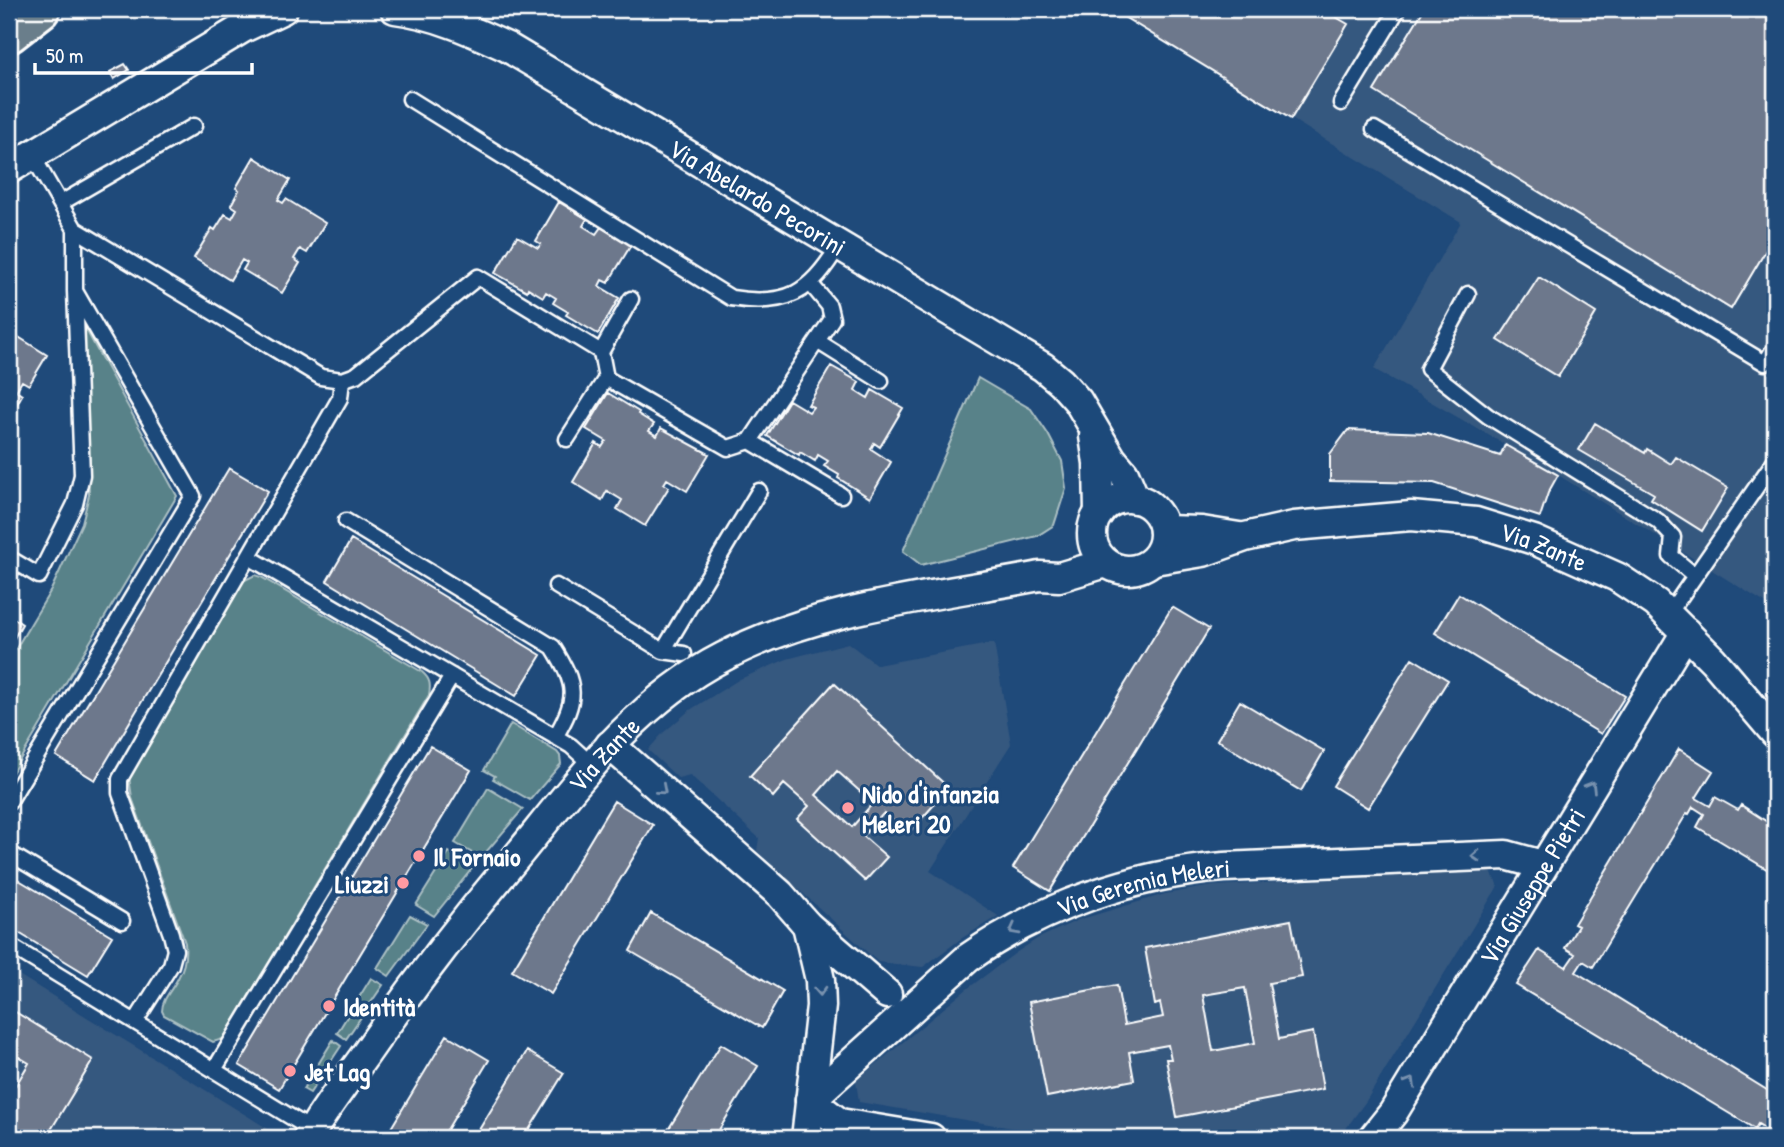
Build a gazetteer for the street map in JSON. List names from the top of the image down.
{
  "streets": {
    "street": [
      "Via Abelardo Pecorini",
      "Via Zante",
      "Via Giuseppe Pietri",
      "Via Geremia Meleri"
    ]
  },
  "crossings": [
    ["Via Abelardo Pecorini", "Via Zante"],
    ["Via Zante", "Via Giuseppe Pietri"],
    ["Via Giuseppe Pietri", "Via Geremia Meleri"]
  ],
  "one_way": ["Via Giuseppe Pietri", "Via Geremia Meleri"],
  "places": [
    "Nido d'infanzia Meleri 20",
    "Il Fornaio",
    "Liuzzi",
    "Identità",
    "Jet Lag"
  ],
  "scale_bar": "50 m"
}
